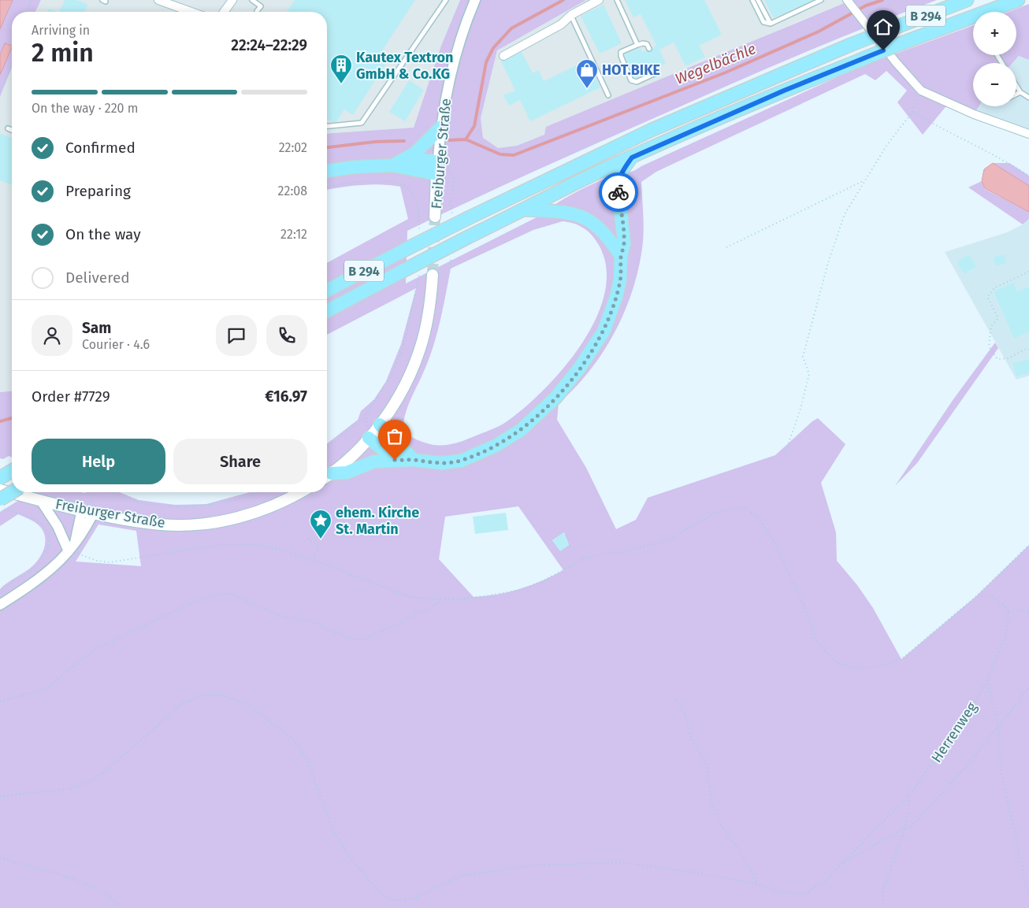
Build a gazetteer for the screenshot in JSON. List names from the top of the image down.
{
  "streets": {
    "highway": ["B 294"],
    "main road": ["Freiburger Straße"],
    "path": ["Herrenweg"]
  },
  "water": ["Wegelbächle"],
  "places": {
    "building": ["Kautex Textron GmbH & Co.KG"],
    "shop": ["HOT.BIKE"],
    "place": ["ehem. Kirche St. Martin"]
  },
  "page": {
    "map_buttons": ["+", "−"],
    "heading": ["2 min", "Arriving in", "22:24–22:29"],
    "panel": [
      "Sam",
      "Courier · 4.6",
      "Order #7729",
      "€16.97"
    ],
    "bar": "On the way · 220 m",
    "list": [
      ["Confirmed", "22:02"],
      ["Preparing", "22:08"],
      ["On the way", "22:12"],
      "Delivered"
    ],
    "buttons": ["Help", "Share"]
  }
}
